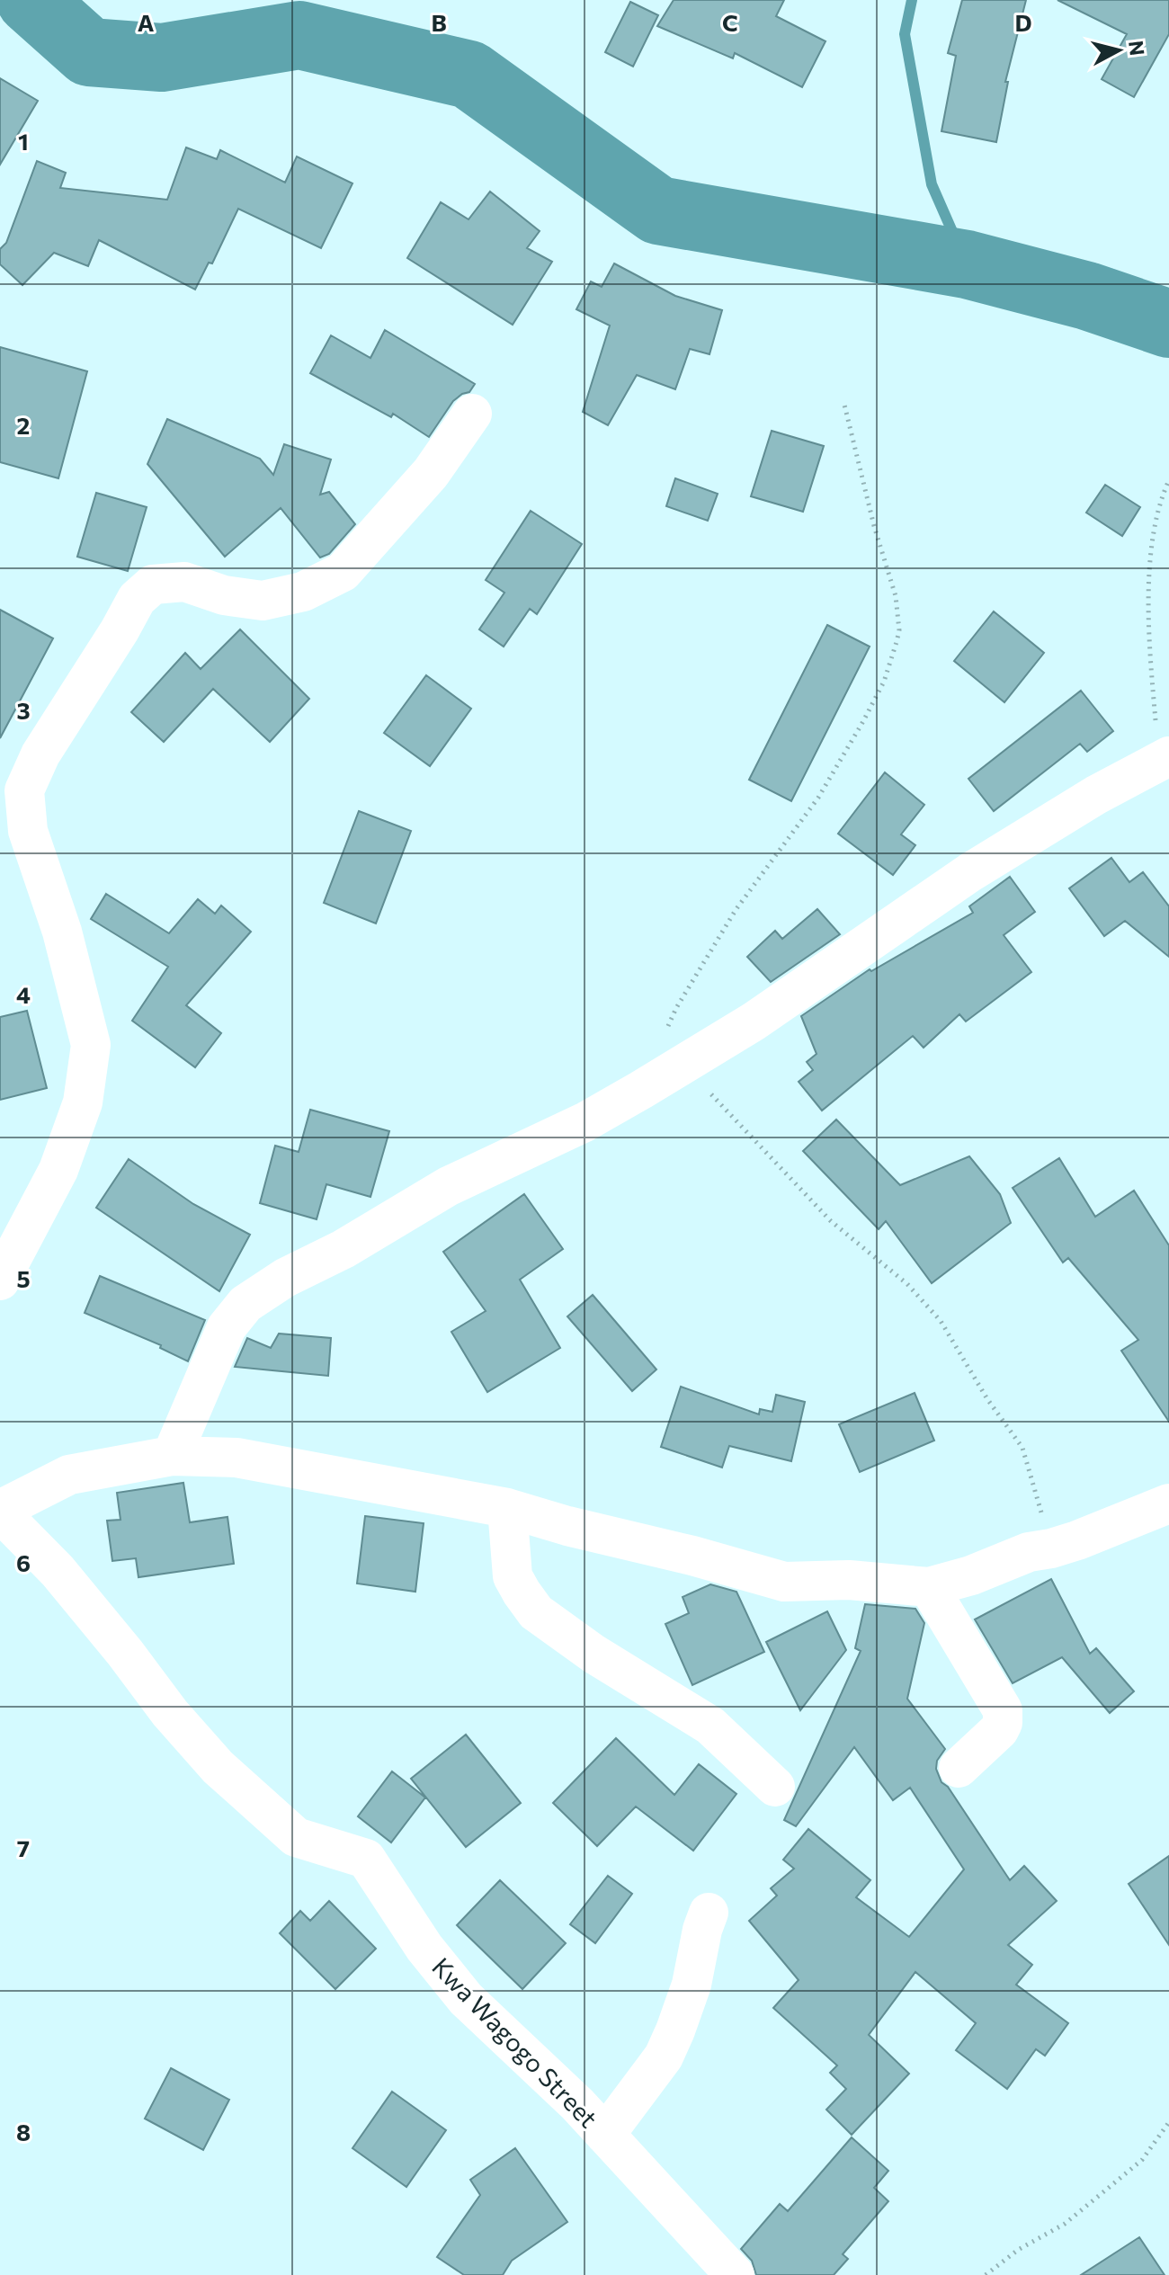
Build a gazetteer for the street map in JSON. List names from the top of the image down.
{
  "streets": {
    "street": ["Kwa Wagogo Street"]
  },
  "north": "right",
  "grid": {
    "columns": [
      "A",
      "B",
      "C",
      "D"
    ],
    "rows": [
      "1",
      "2",
      "3",
      "4",
      "5",
      "6",
      "7",
      "8"
    ]
  }
}
